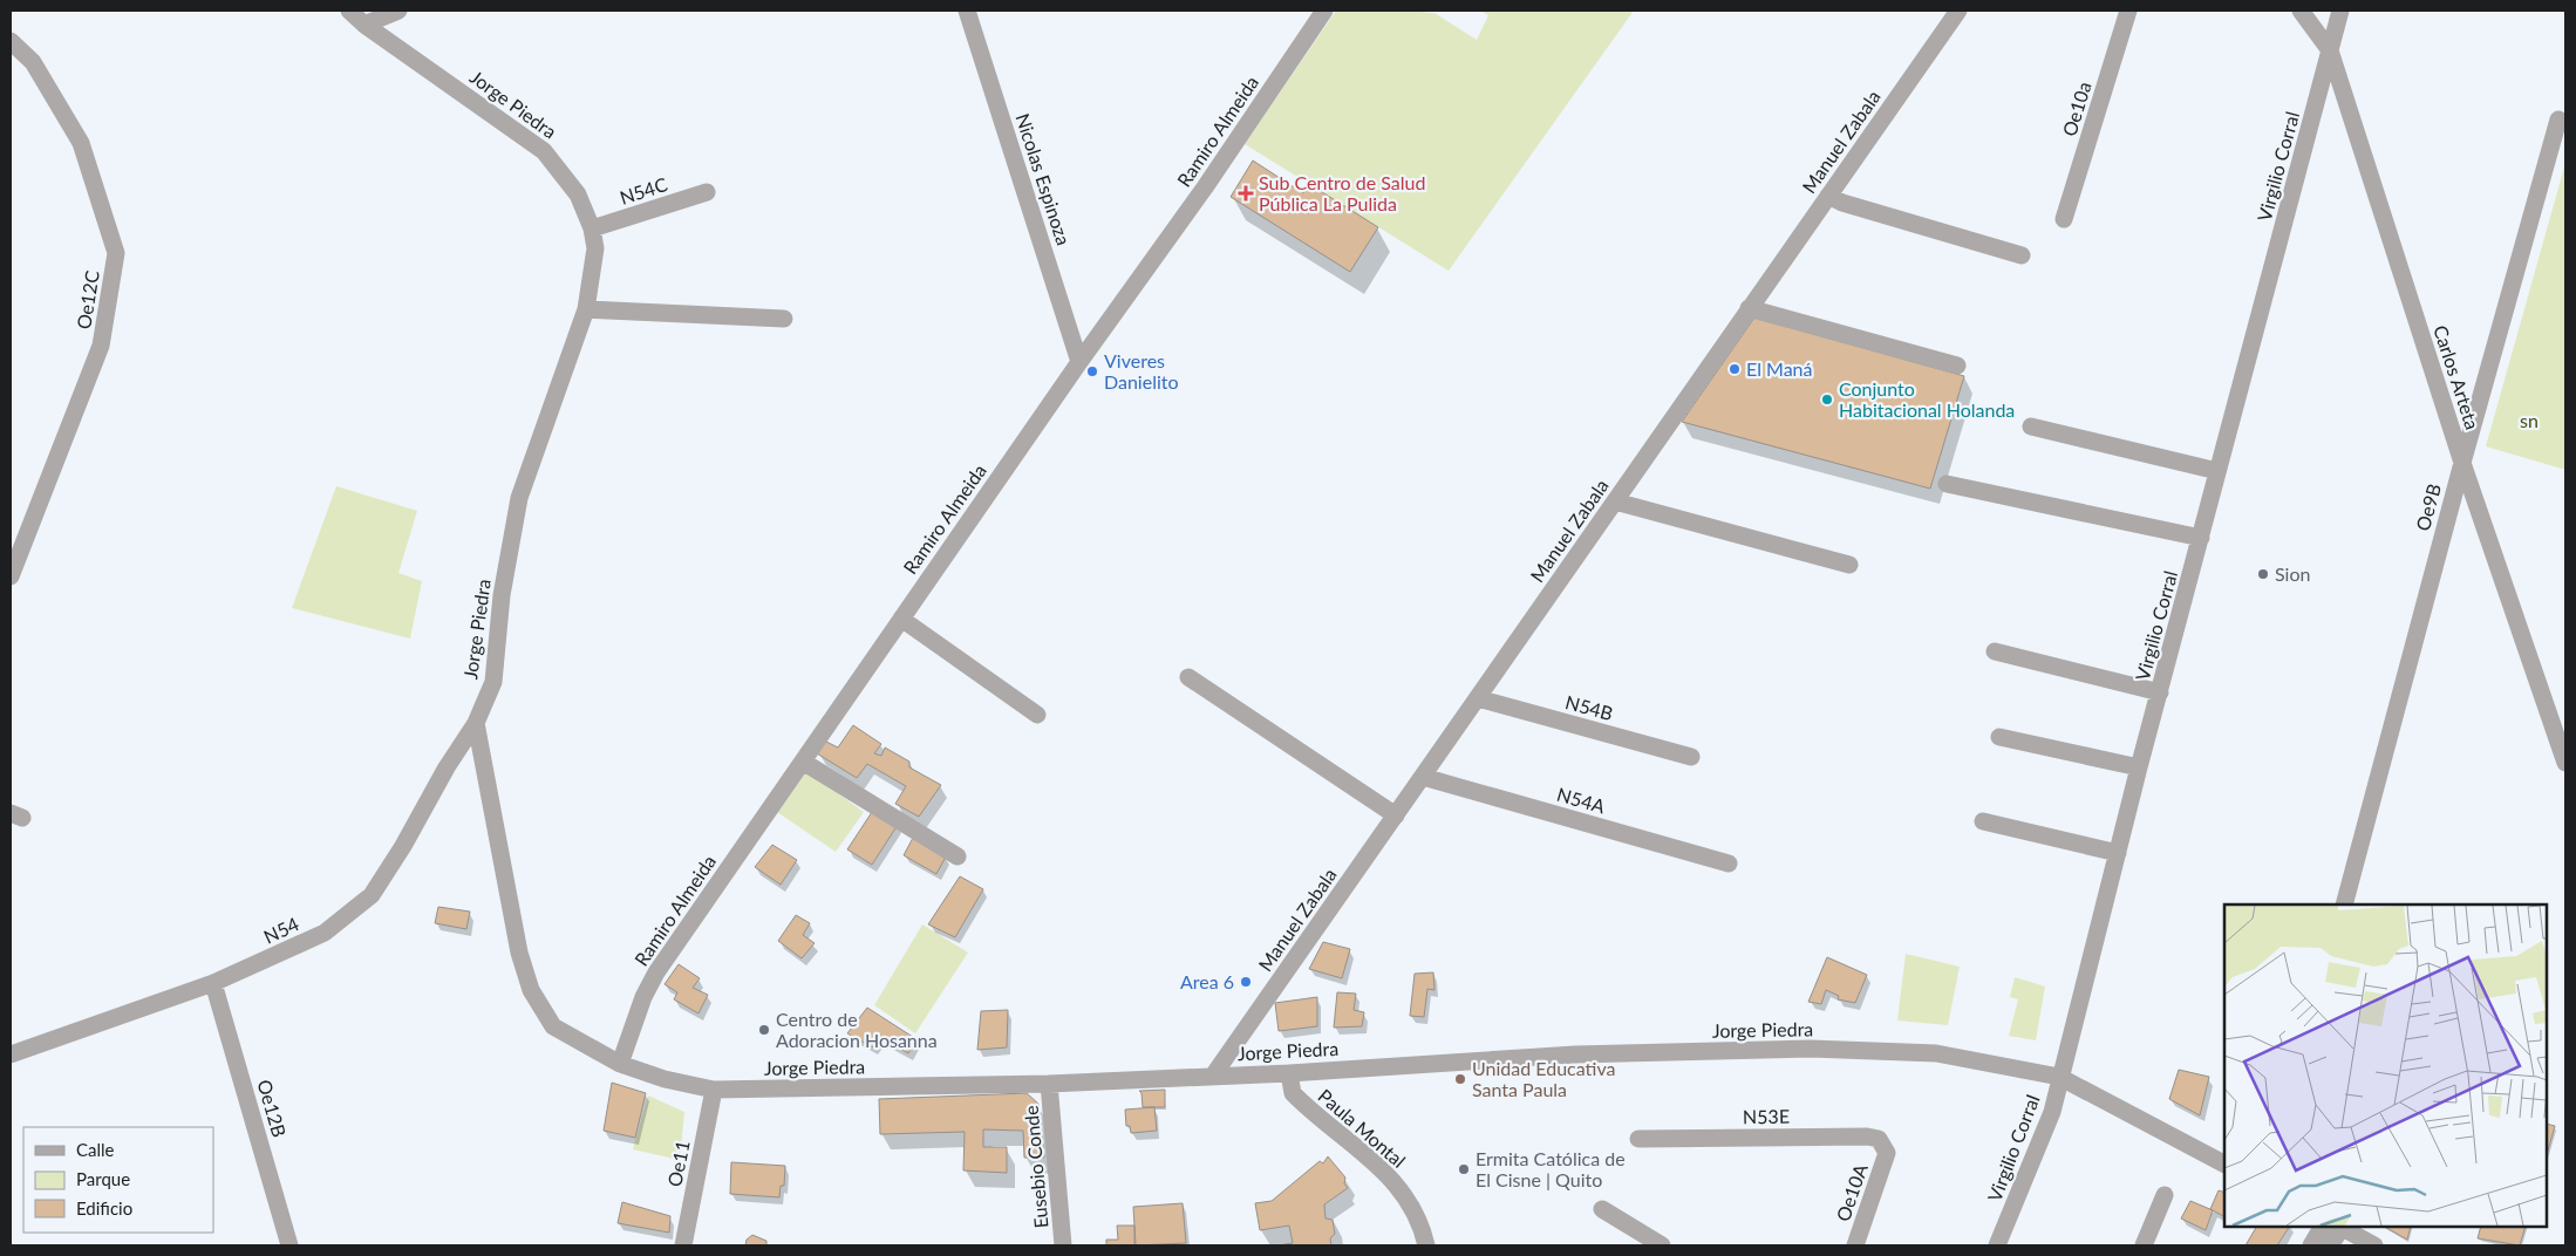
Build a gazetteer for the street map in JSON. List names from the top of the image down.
{
  "streets": {
    "street": [
      "Jorge Piedra",
      "Oe10a",
      "Ramiro Almeida",
      "Manuel Zabala",
      "Virgilio Corral",
      "Nicolas Espinoza",
      "N54C",
      "Oe12C",
      "Carlos Arteta",
      "Oe9B",
      "N54B",
      "N54A",
      "N54",
      "Oe12B",
      "N53E",
      "Paula Montal",
      "Oe11",
      "Eusebio Conde",
      "Oe10A"
    ]
  },
  "crossings": [
    ["Jorge Piedra", "Ramiro Almeida"],
    ["Jorge Piedra", "Manuel Zabala"],
    ["Jorge Piedra", "Virgilio Corral"],
    ["Jorge Piedra", "N54C"],
    ["Jorge Piedra", "N54"],
    ["Jorge Piedra", "Paula Montal"],
    ["Jorge Piedra", "Oe11"],
    ["Jorge Piedra", "Eusebio Conde"],
    ["Ramiro Almeida", "Nicolas Espinoza"],
    ["Manuel Zabala", "N54B"],
    ["Manuel Zabala", "N54A"],
    ["Virgilio Corral", "Carlos Arteta"],
    ["Carlos Arteta", "Oe9B"],
    ["N54", "Oe12B"],
    ["N53E", "Oe10A"]
  ],
  "parks": ["sn"],
  "places": {
    "health": ["Sub Centro de Salud Pública La Pulida"],
    "other": [
      "El Maná",
      "Viveres Danielito",
      "Conjunto Habitacional Holanda",
      "Sion",
      "Area 6",
      "Centro de Adoracion Hosanna",
      "Unidad Educativa Santa Paula",
      "Ermita Católica de El Cisne | Quito"
    ]
  },
  "legend": ["Calle", "Parque", "Edificio"]
}
